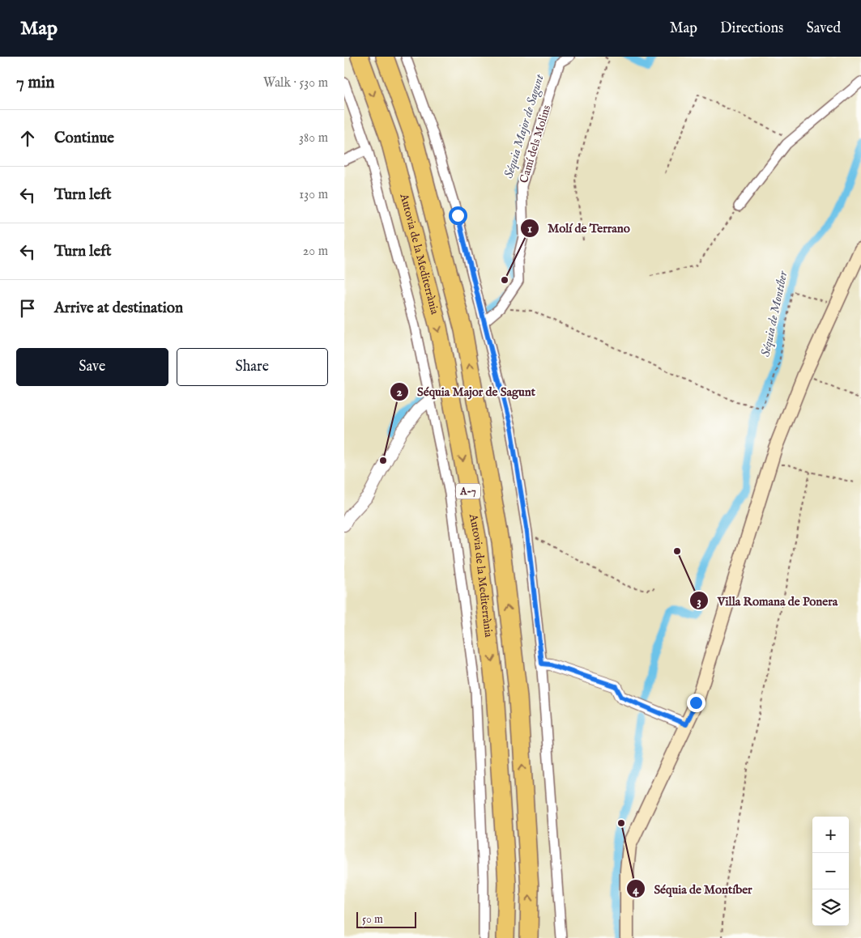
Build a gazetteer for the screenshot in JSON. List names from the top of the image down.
{
  "streets": {
    "highway": ["Autovia de la Mediterrània", "A-7"],
    "street": ["Camí dels Molins"]
  },
  "water": ["Séquia Major de Sagunt", "Séquia de Montíber"],
  "places": [
    "Molí de Terrano",
    "Séquia Major de Sagunt",
    "Villa Romana de Ponera",
    "Séquia de Montíber"
  ],
  "scale_bar": "50 m",
  "page": {
    "header": "Map",
    "nav": ["Map", "Directions", "Saved"],
    "heading": ["7 min", "Walk · 530 m"],
    "list": [
      ["Continue", "380 m"],
      ["Turn left", "130 m"],
      ["Turn left", "20 m"],
      "Arrive at destination"
    ],
    "buttons": ["Save", "Share"],
    "map_buttons": ["+", "−"],
    "scale": "50 m"
  }
}
